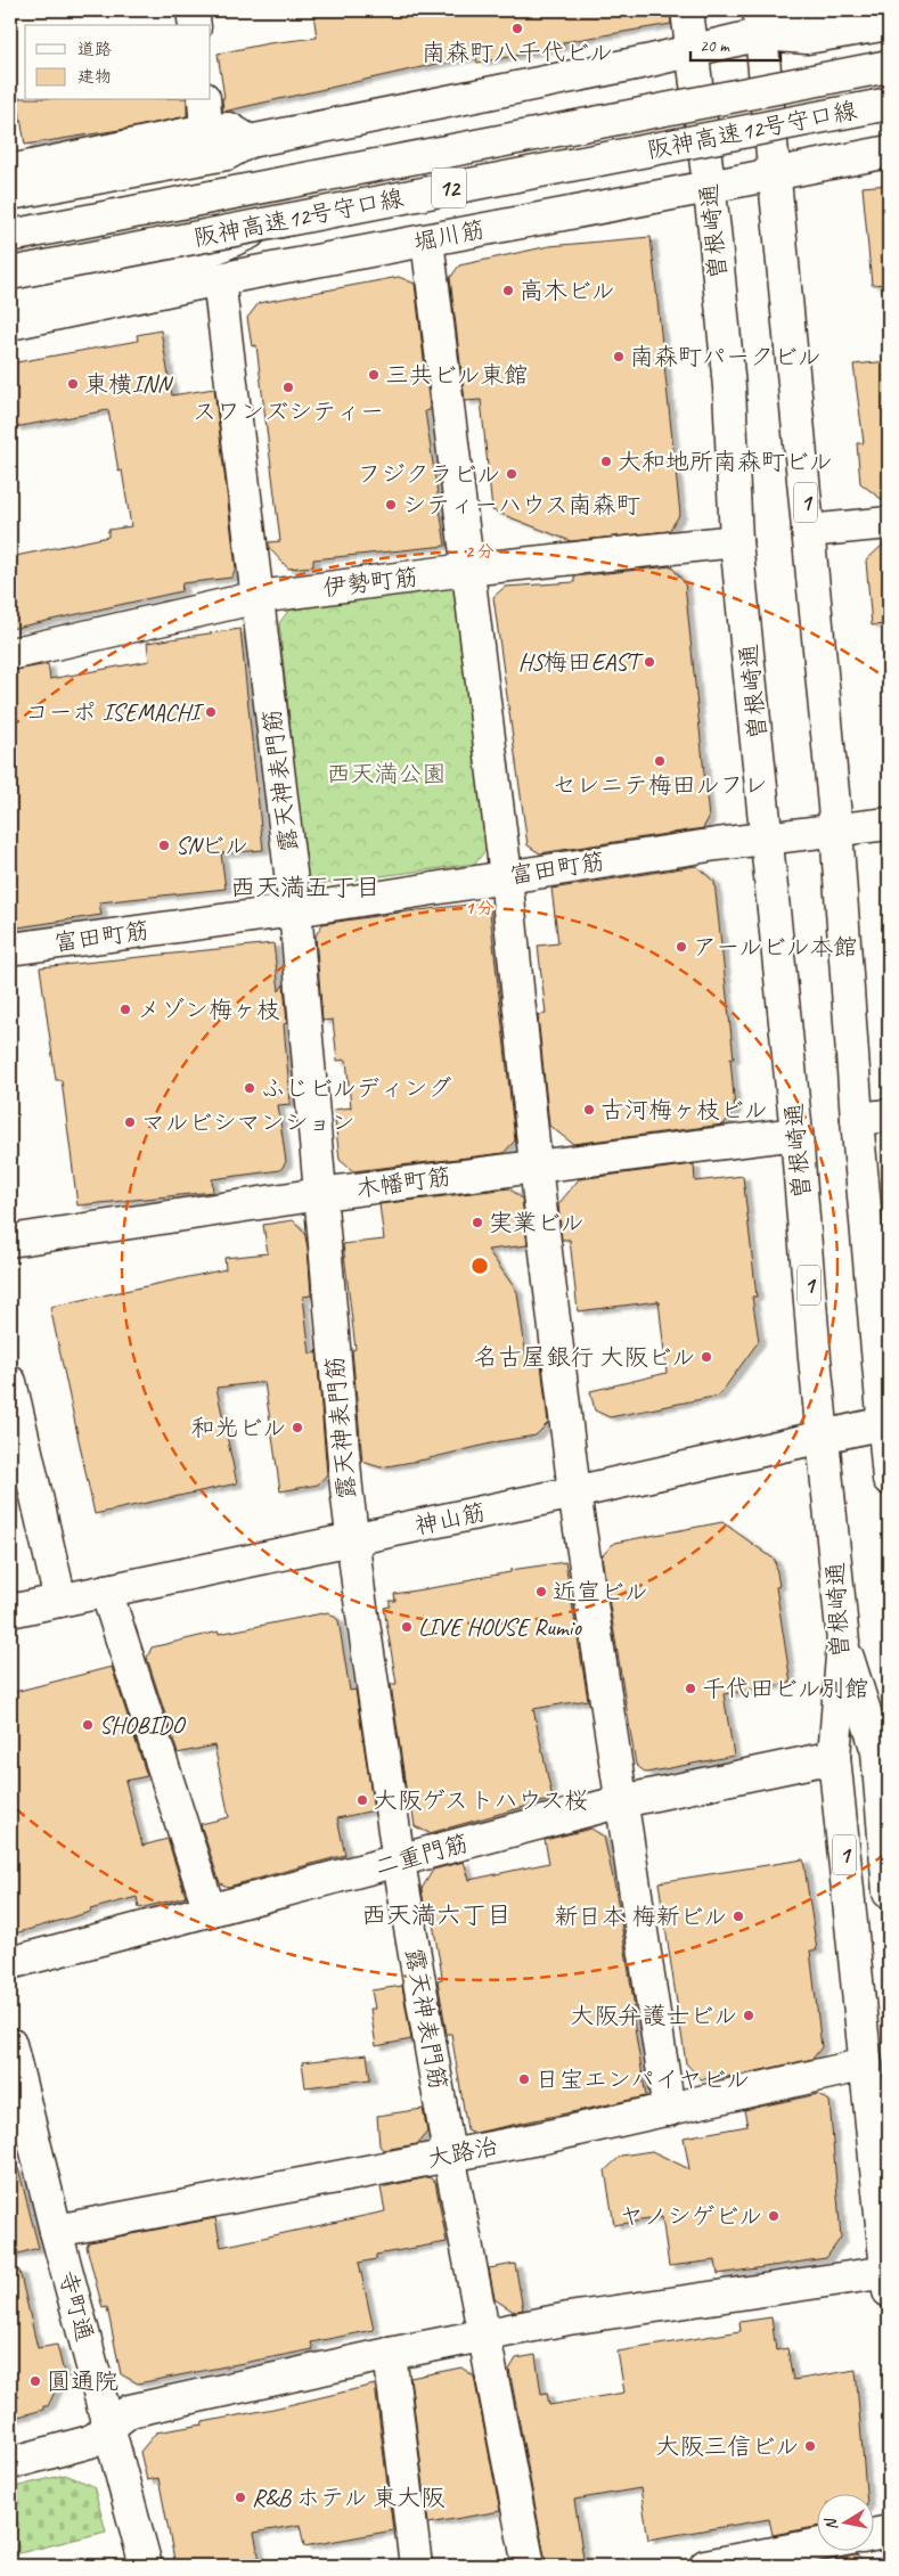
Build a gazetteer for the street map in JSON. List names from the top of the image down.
{
  "streets": {
    "main road": [
      "阪神高速12号守口線",
      "12",
      "曽根崎通",
      "堀川筋",
      "1",
      "伊勢町筋",
      "露天神表門筋",
      "富田町筋",
      "木幡町筋",
      "神山筋",
      "二重門筋",
      "大路治",
      "寺町通"
    ]
  },
  "crossings": [
    ["曽根崎通", "堀川筋"],
    ["曽根崎通", "伊勢町筋"],
    ["曽根崎通", "富田町筋"],
    ["曽根崎通", "木幡町筋"],
    ["曽根崎通", "神山筋"],
    ["曽根崎通", "二重門筋"],
    ["曽根崎通", "大路治"],
    ["堀川筋", "1"],
    ["堀川筋", "露天神表門筋"],
    ["1", "富田町筋"],
    ["1", "神山筋"],
    ["伊勢町筋", "露天神表門筋"],
    ["露天神表門筋", "富田町筋"],
    ["露天神表門筋", "木幡町筋"],
    ["露天神表門筋", "神山筋"],
    ["露天神表門筋", "二重門筋"],
    ["露天神表門筋", "大路治"],
    ["大路治", "寺町通"]
  ],
  "districts": ["西天満五丁目", "西天満六丁目"],
  "parks": ["西天満公園"],
  "places": [
    "南森町八千代ビル",
    "高木ビル",
    "南森町パークビル",
    "三共ビル東館",
    "東横INN",
    "スワンズシティー",
    "大和地所南森町ビル",
    "フジクラビル",
    "シティーハウス南森町",
    "HS梅田EAST",
    "コーポ ISEMACHI",
    "セレニテ梅田ルフレ",
    "SNビル",
    "アールビル本館",
    "メゾン梅ヶ枝",
    "ふじビルディング",
    "古河梅ヶ枝ビル",
    "マルビシマンション",
    "実業ビル",
    "名古屋銀行 大阪ビル",
    "和光ビル",
    "近宣ビル",
    "LIVE HOUSE Rumio",
    "千代田ビル別館",
    "SHOBIDO",
    "大阪ゲストハウス桜",
    "新日本 梅新ビル",
    "大阪弁護士ビル",
    "日宝エンパイヤビル",
    "ヤノシゲビル",
    "圓通院",
    "大阪三信ビル",
    "R&B ホテル 東大阪"
  ],
  "legend": ["道路", "建物"],
  "scale_bar": "20 m",
  "north": "left",
  "rings": ["2 分", "1 分"]
}
